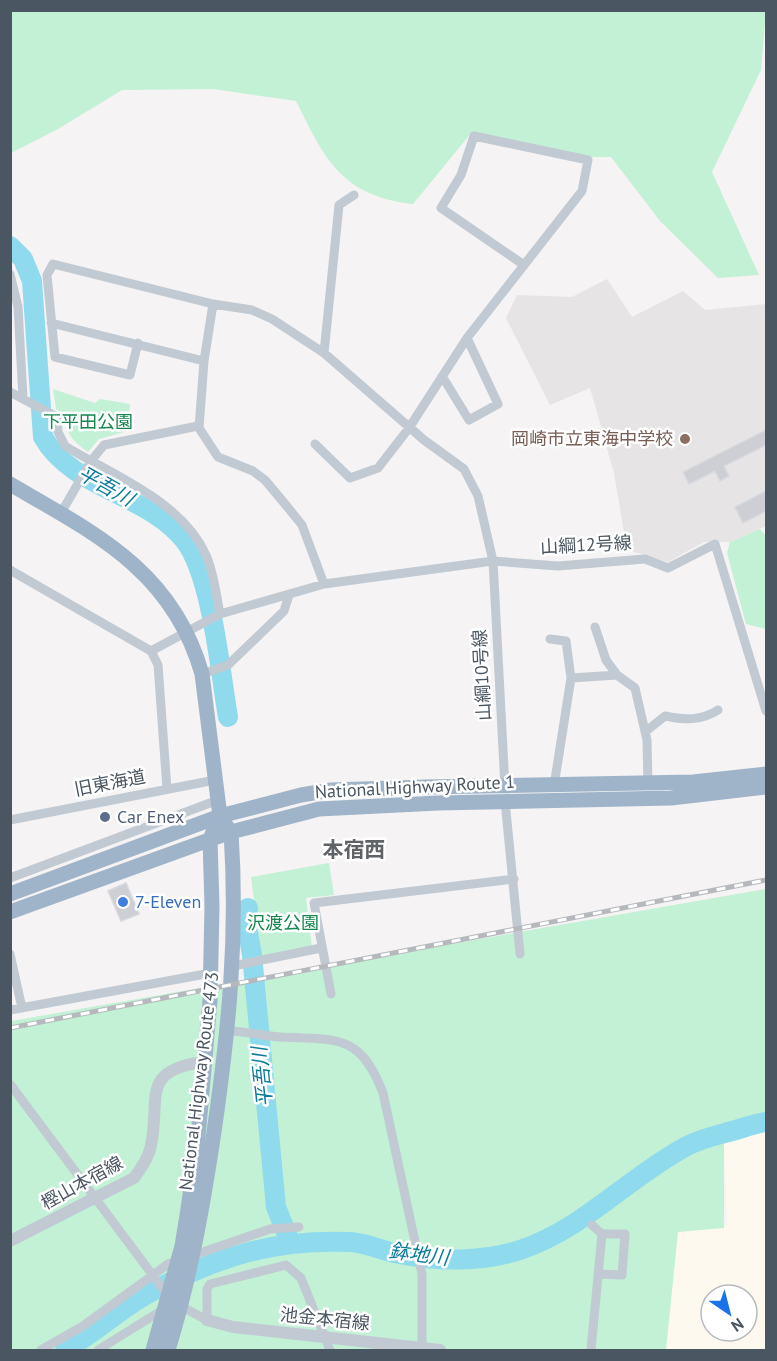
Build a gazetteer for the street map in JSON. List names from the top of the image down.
{
  "streets": {
    "highway": ["National Highway Route 1", "National Highway Route 473"],
    "street": [
      "山綱12号線",
      "山綱10号線",
      "旧東海道",
      "樫山本宿線",
      "池金本宿線"
    ]
  },
  "crossings": [
    ["山綱12号線", "山綱10号線"],
    ["山綱10号線", "National Highway Route 1"],
    ["National Highway Route 1", "National Highway Route 473"],
    ["National Highway Route 473", "樫山本宿線"]
  ],
  "districts": ["本宿西"],
  "water": ["平吾川", "鉢地川"],
  "parks": ["下平田公園", "沢渡公園"],
  "places": ["岡崎市立東海中学校", "Car Enex", "7-Eleven"],
  "north": "bottom right"
}
